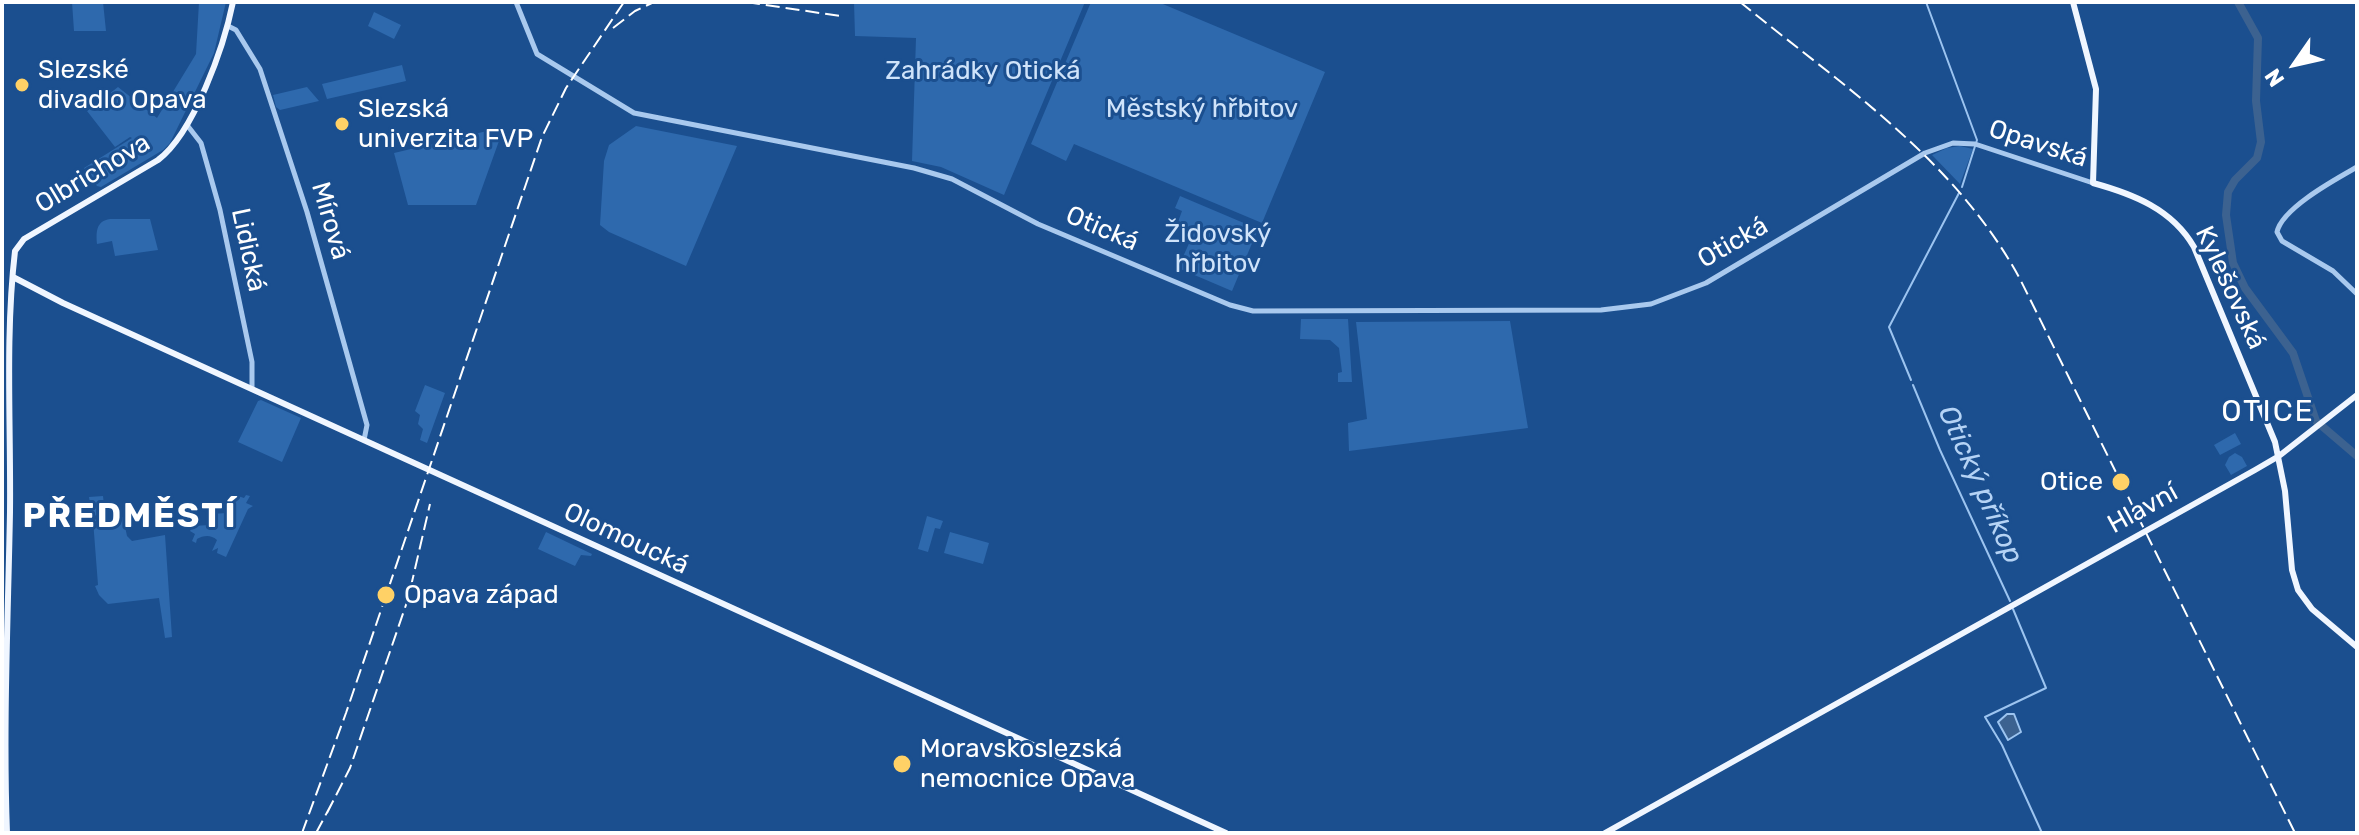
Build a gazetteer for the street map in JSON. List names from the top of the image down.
{
  "streets": {
    "main road": [
      "Olbrichova",
      "Kylešovská",
      "Hlavní",
      "Olomoucká"
    ],
    "street": [
      "Opavská",
      "Mírová",
      "Otická",
      "Lidická"
    ]
  },
  "crossings": [
    ["Opavská", "Otická"],
    ["Opavská", "Kylešovská"],
    ["Olbrichova", "Mírová"],
    ["Olbrichova", "Lidická"],
    ["Olbrichova", "Olomoucká"],
    ["Mírová", "Olomoucká"],
    ["Lidická", "Olomoucká"],
    ["Kylešovská", "Hlavní"]
  ],
  "districts": ["OTICE", "PŘEDMĚSTÍ"],
  "water": ["Otický příkop"],
  "parks": ["Zahrádky Otická", "Městský hřbitov", "Židovský hřbitov"],
  "places": [
    "Slezské divadlo Opava",
    "Slezská univerzita FVP",
    "Otice",
    "Opava západ",
    "Moravskoslezská nemocnice Opava"
  ],
  "north": "bottom left"
}
